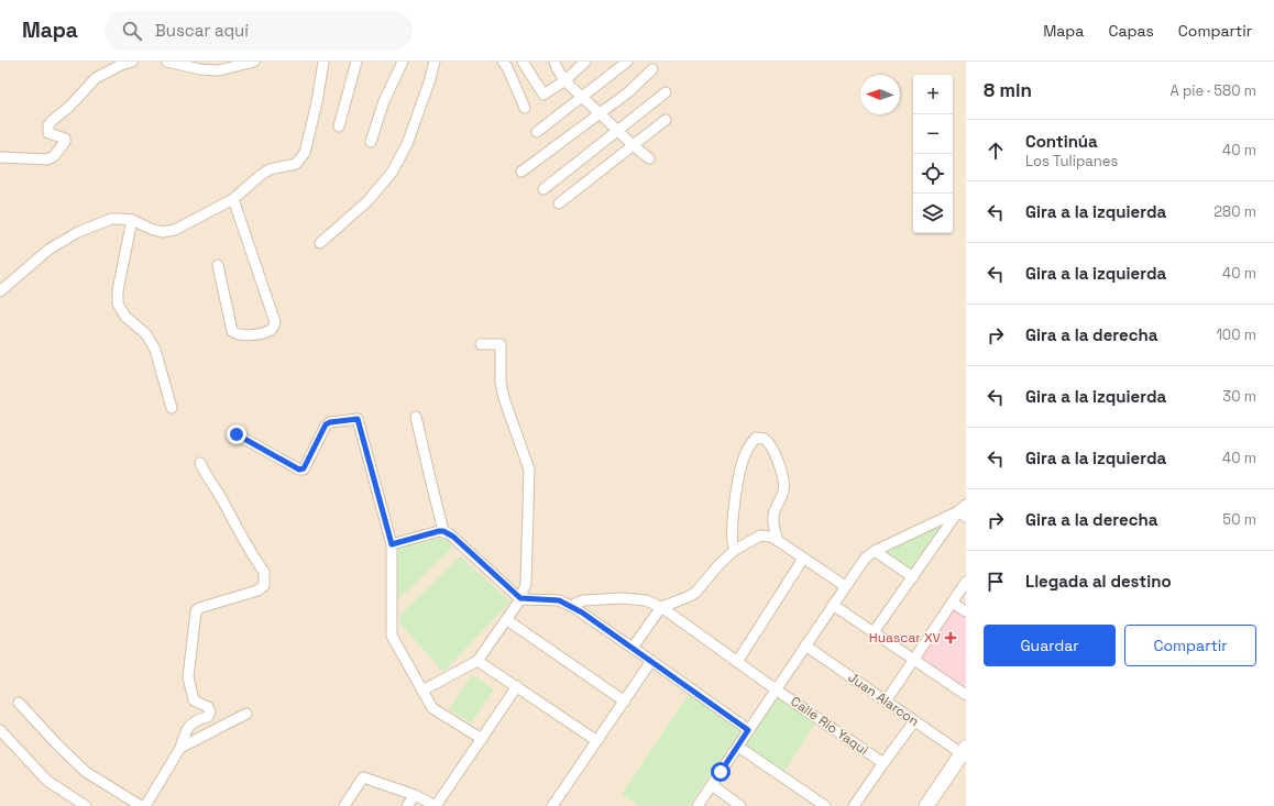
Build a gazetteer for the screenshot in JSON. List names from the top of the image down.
{
  "streets": {
    "street": ["Juan Alarcon", "Calle Rio Yaqui"]
  },
  "places": {
    "health": ["Huascar XV"]
  },
  "north": "left",
  "page": {
    "header": "Mapa",
    "search": "Buscar aquí",
    "nav": ["Mapa", "Capas", "Compartir"],
    "heading": ["8 min", "A pie · 580 m"],
    "map_buttons": ["+", "−"],
    "list": [
      ["Continúa", "Los Tulipanes", "40 m"],
      ["Gira a la izquierda", "280 m"],
      ["Gira a la izquierda", "40 m"],
      ["Gira a la derecha", "100 m"],
      ["Gira a la izquierda", "30 m"],
      ["Gira a la izquierda", "40 m"],
      ["Gira a la derecha", "50 m"],
      "Llegada al destino"
    ],
    "buttons": ["Guardar", "Compartir"]
  }
}
